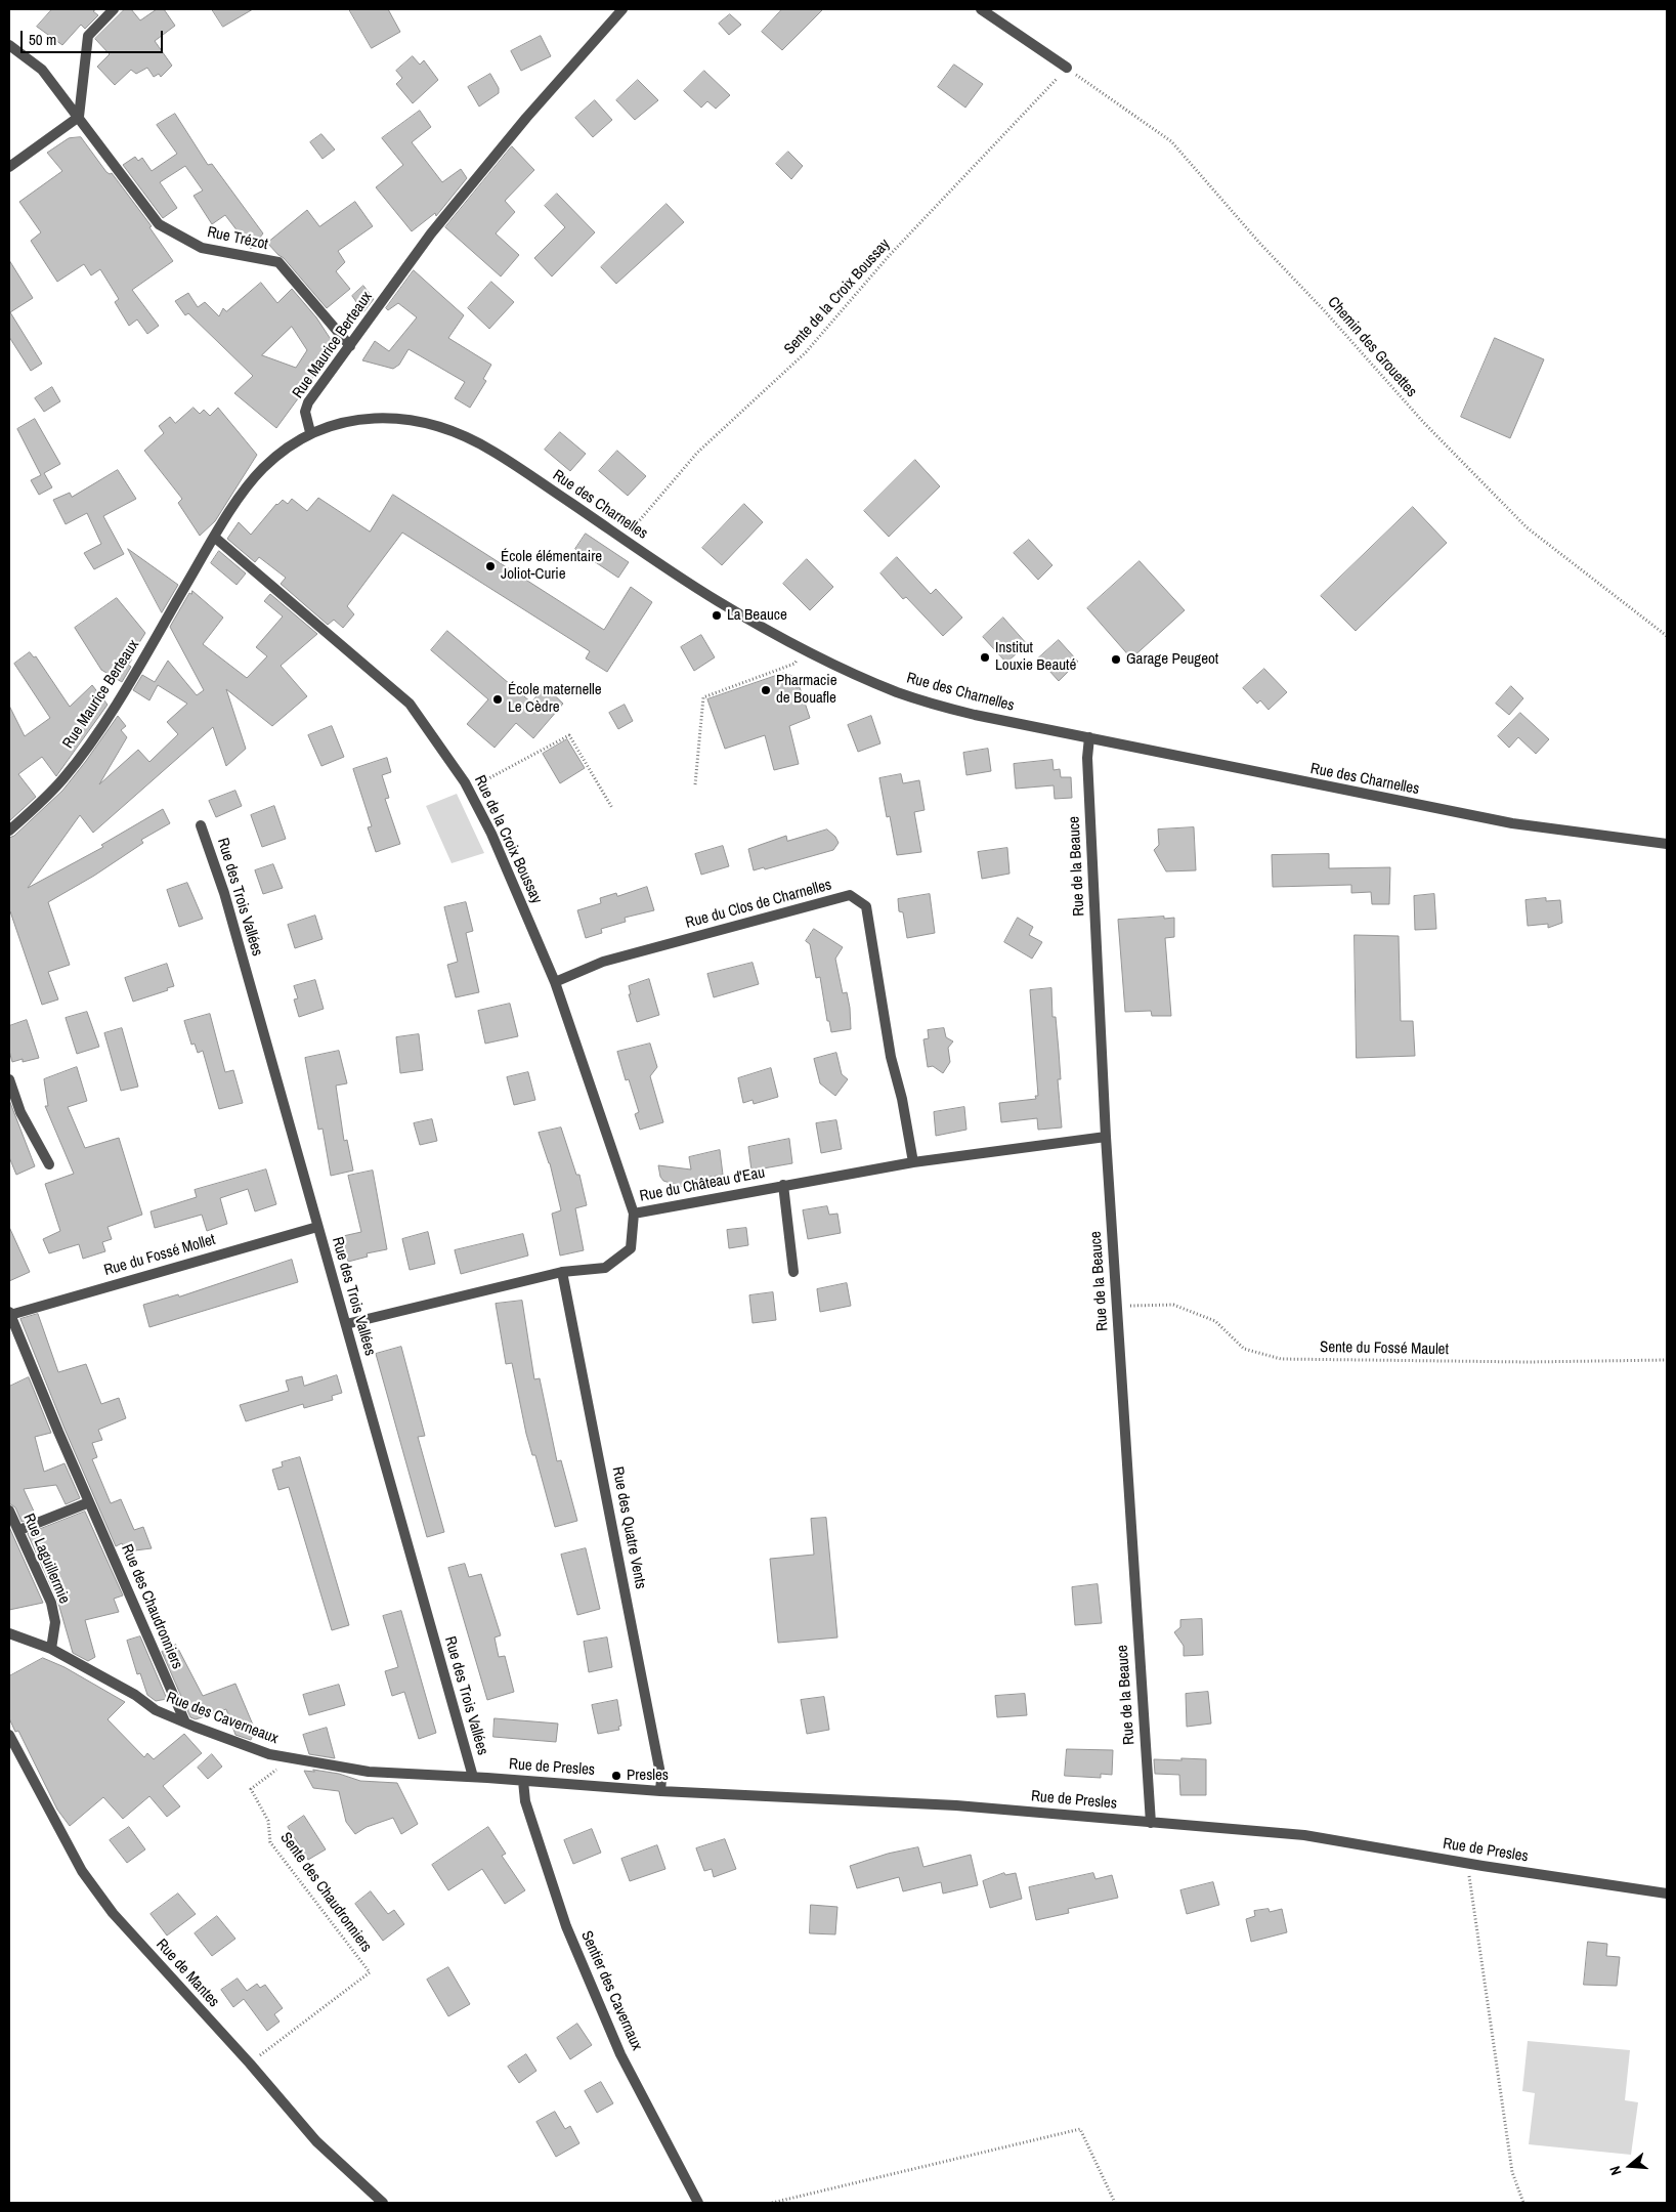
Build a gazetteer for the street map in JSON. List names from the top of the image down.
{
  "streets": {
    "street": [
      "Rue Trézot",
      "Rue Maurice Berteaux",
      "Rue des Charnelles",
      "Rue de la Croix Boussay",
      "Rue de la Beauce",
      "Rue des Trois Vallées",
      "Rue du Clos de Charnelles",
      "Rue du Château d'Eau",
      "Rue du Fossé Mollet",
      "Rue des Quatre Vents",
      "Rue Laguillermie",
      "Rue des Chaudronniers",
      "Rue des Caverneaux",
      "Rue de Presles",
      "Rue de Mantes",
      "Sentier des Cavernaux"
    ],
    "path": [
      "Sente de la Croix Boussay",
      "Chemin des Grouettes",
      "Sente du Fossé Maulet",
      "Sente des Chaudronniers"
    ]
  },
  "crossings": [
    ["Rue Trézot", "Rue Maurice Berteaux"],
    ["Sente de la Croix Boussay", "Chemin des Grouettes"],
    ["Sente de la Croix Boussay", "Rue des Charnelles"],
    ["Rue Maurice Berteaux", "Rue des Charnelles"],
    ["Rue Maurice Berteaux", "Rue de la Croix Boussay"],
    ["Rue des Charnelles", "Rue de la Beauce"],
    ["Rue de la Croix Boussay", "Rue du Clos de Charnelles"],
    ["Rue de la Croix Boussay", "Rue du Château d'Eau"],
    ["Rue de la Beauce", "Rue du Château d'Eau"],
    ["Rue de la Beauce", "Sente du Fossé Maulet"],
    ["Rue de la Beauce", "Rue de Presles"],
    ["Rue des Trois Vallées", "Rue du Château d'Eau"],
    ["Rue des Trois Vallées", "Rue du Fossé Mollet"],
    ["Rue des Trois Vallées", "Rue des Caverneaux"],
    ["Rue des Trois Vallées", "Rue de Presles"],
    ["Rue du Clos de Charnelles", "Rue du Château d'Eau"],
    ["Rue du Château d'Eau", "Rue des Quatre Vents"],
    ["Rue du Fossé Mollet", "Rue des Chaudronniers"],
    ["Rue des Quatre Vents", "Rue de Presles"],
    ["Rue Laguillermie", "Rue des Caverneaux"],
    ["Rue des Chaudronniers", "Rue des Caverneaux"],
    ["Rue des Caverneaux", "Rue de Presles"],
    ["Rue des Caverneaux", "Sente des Chaudronniers"],
    ["Rue de Presles", "Sentier des Cavernaux"],
    ["Sente des Chaudronniers", "Rue de Mantes"]
  ],
  "places": [
    "École élémentaire Joliot-Curie",
    "La Beauce",
    "Institut Louxie Beauté",
    "Garage Peugeot",
    "Pharmacie de Bouafle",
    "École maternelle Le Cèdre",
    "Presles"
  ],
  "scale_bar": "50 m",
  "north": "left"
}
